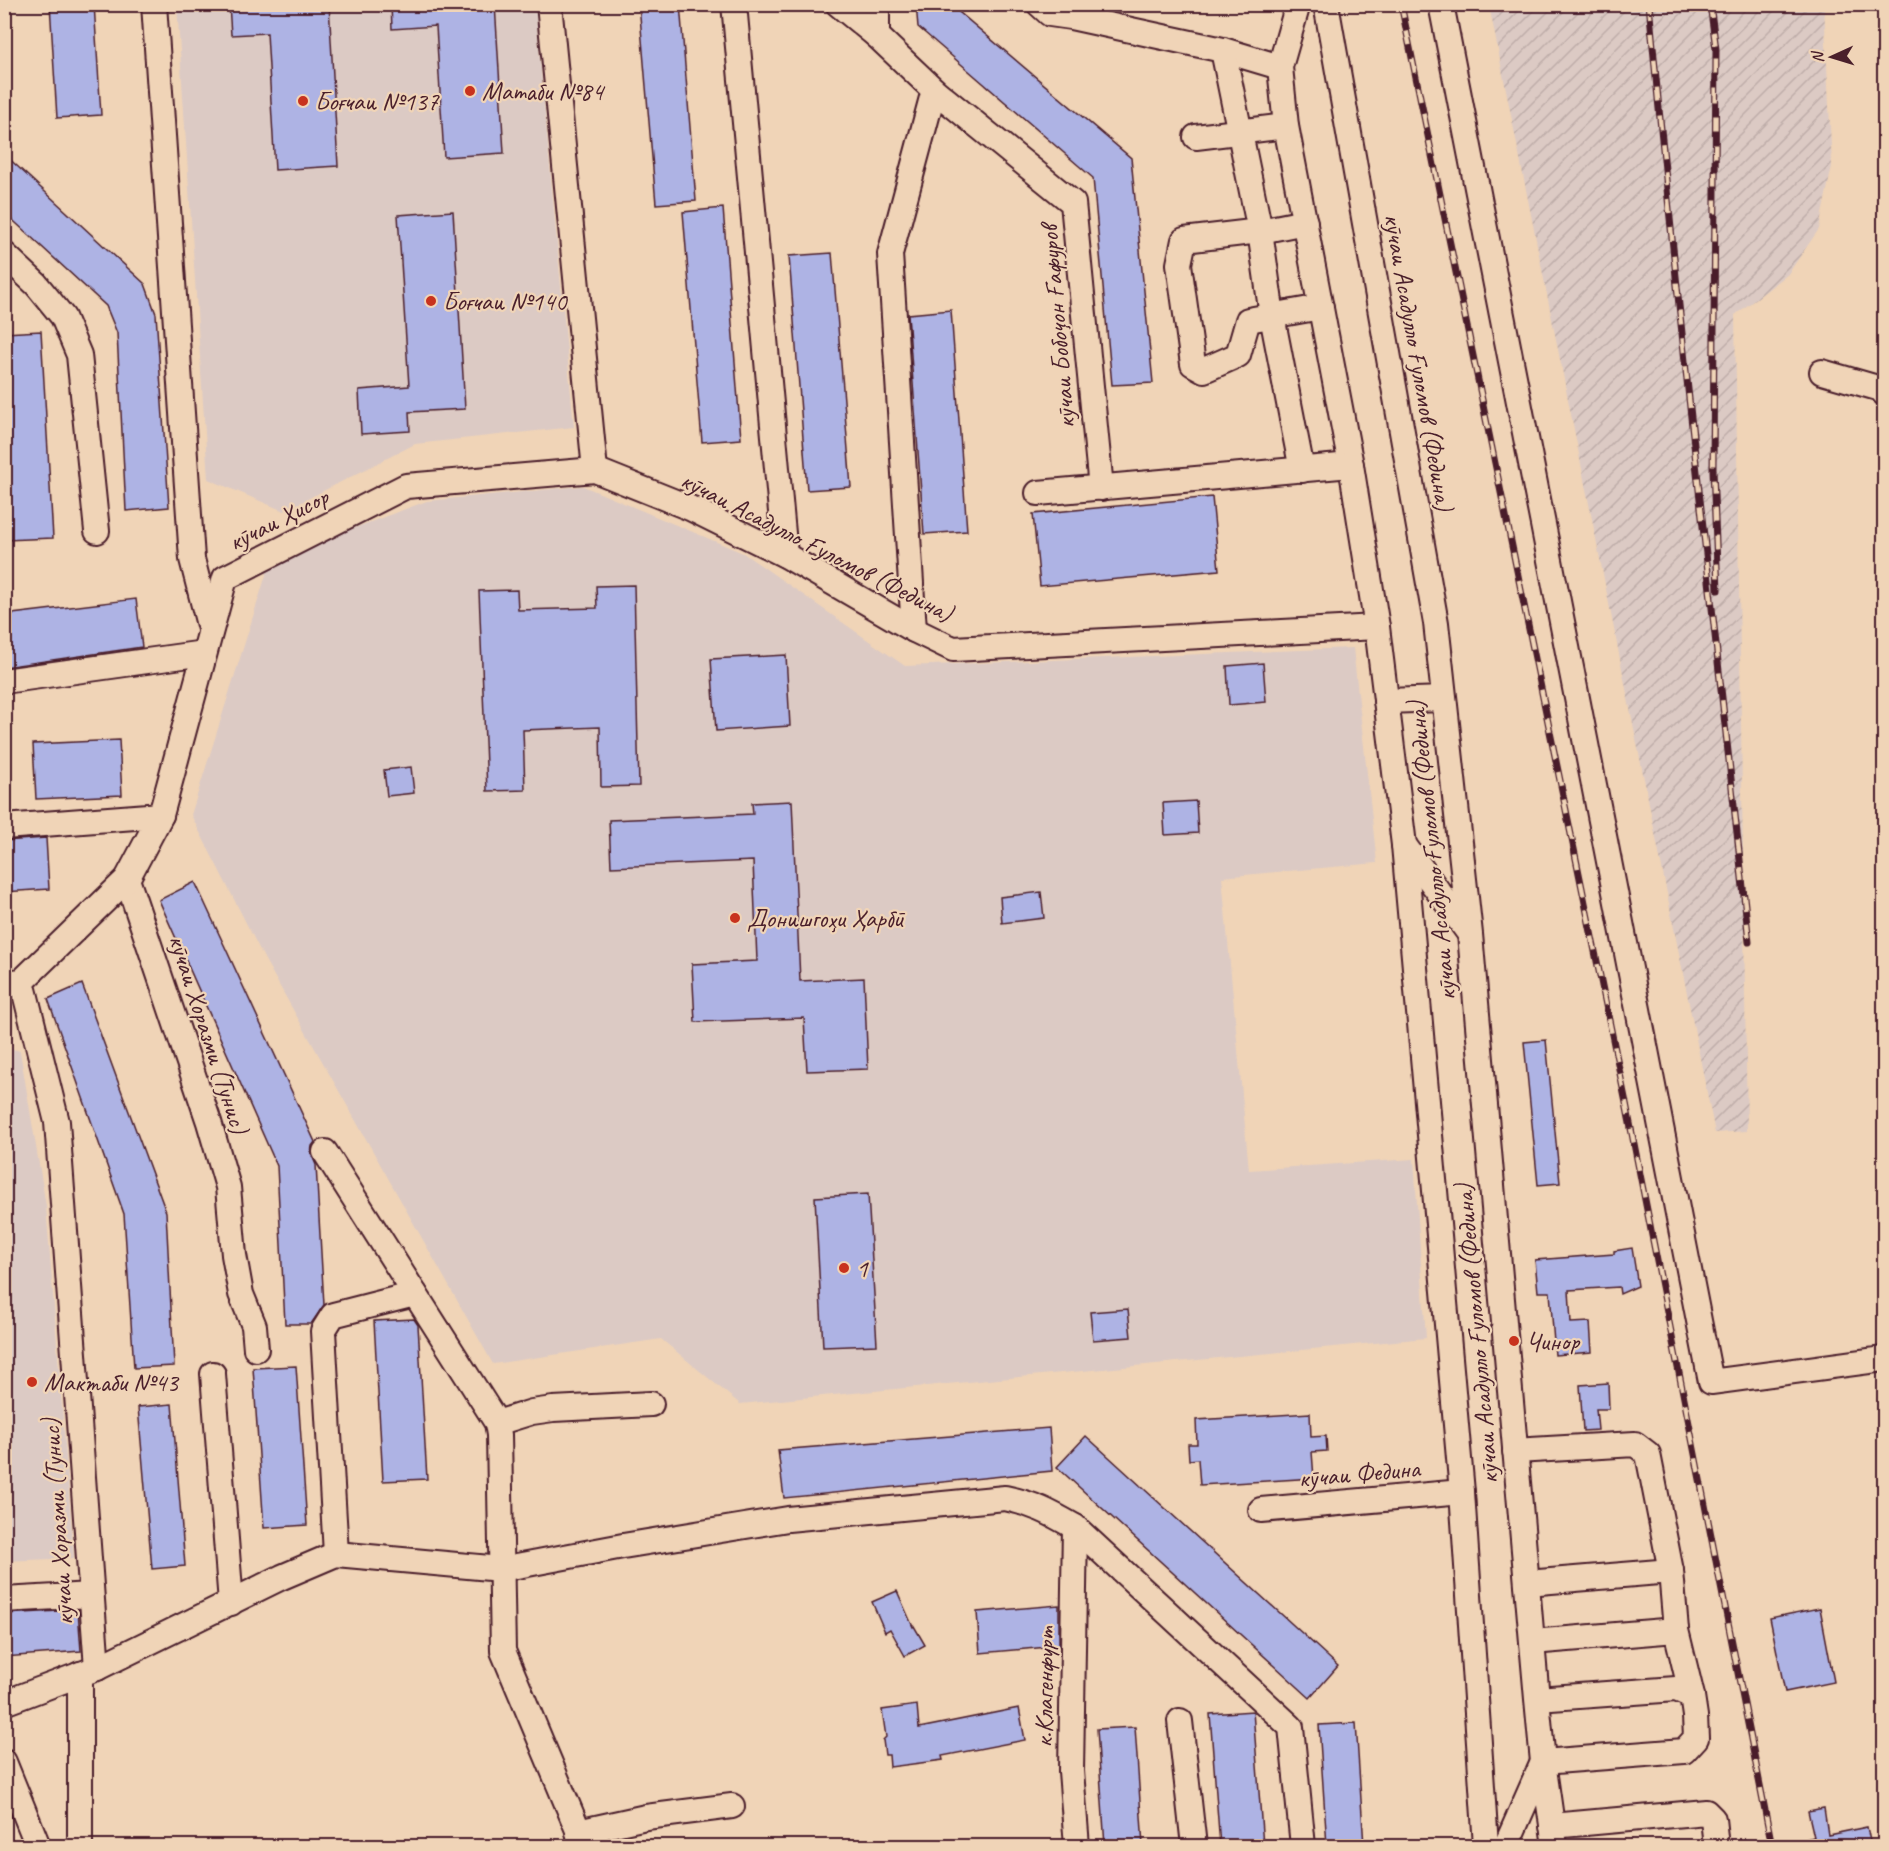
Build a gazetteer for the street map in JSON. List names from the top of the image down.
{
  "streets": {
    "street": [
      "кӯчаи Бобоҷон Ғафуров",
      "кӯчаи Асадулло Ғуломов (Федина)",
      "кӯчаи Ҳисор",
      "кӯчаи Хоразми (Тунис)",
      "кӯчаи Федина",
      "к.Клагенфурт"
    ]
  },
  "crossings": [
    ["кӯчаи Асадулло Ғуломов (Федина)", "кӯчаи Ҳисор"],
    ["кӯчаи Ҳисор", "кӯчаи Хоразми (Тунис)"]
  ],
  "places": [
    "Матаби №84",
    "Боғчаи №137",
    "Боғчаи №140",
    "Донишгоҳи Ҳарбӣ",
    "1",
    "Чинор",
    "Мактаби №43"
  ],
  "north": "left"
}
